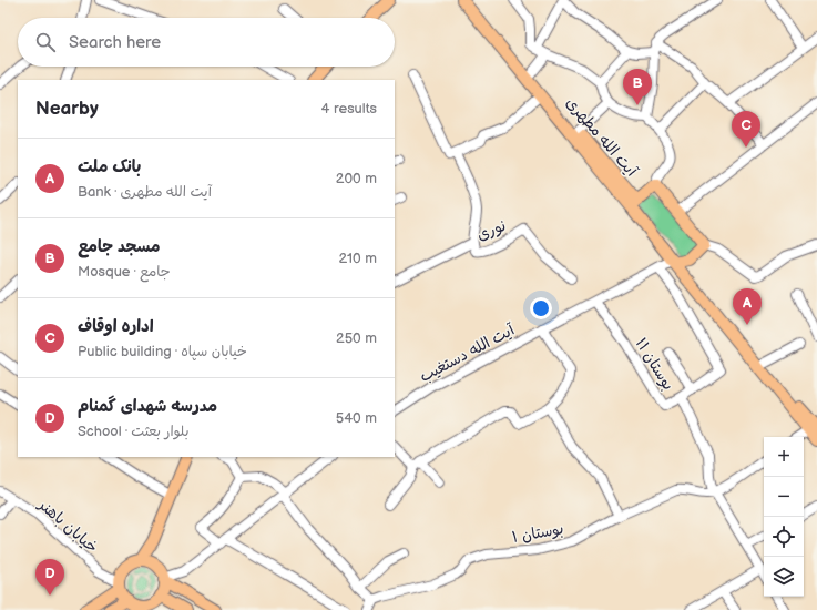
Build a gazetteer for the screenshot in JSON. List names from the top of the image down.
{
  "streets": {
    "main road": ["آیت الله مطهری"],
    "street": [
      "نوری",
      "آیت الله دستغیب",
      "بوستان ۱۱",
      "خیابان باهنر",
      "بوستان ۱"
    ]
  },
  "crossings": [
    ["آیت الله دستغیب", "بوستان ۱۱"],
    ["بوستان ۱۱", "بوستان ۱"]
  ],
  "page": {
    "search": "Search here",
    "pins": [
      "B",
      "C",
      "A",
      "D"
    ],
    "heading": ["Nearby", "4 results"],
    "list": [
      {
        "mark": "A",
        "name": "بانک ملت",
        "note": "Bank · آیت الله مطهری",
        "value": "200 m"
      },
      {
        "mark": "B",
        "name": "مسجد جامع",
        "note": "Mosque · جامع",
        "value": "210 m"
      },
      {
        "mark": "C",
        "name": "اداره اوقاف",
        "note": "Public building · خیابان سپاه",
        "value": "250 m"
      },
      {
        "mark": "D",
        "name": "مدرسه شهدای گمنام",
        "note": "School · بلوار بعثت",
        "value": "540 m"
      }
    ],
    "map_buttons": ["+", "−"]
  }
}
